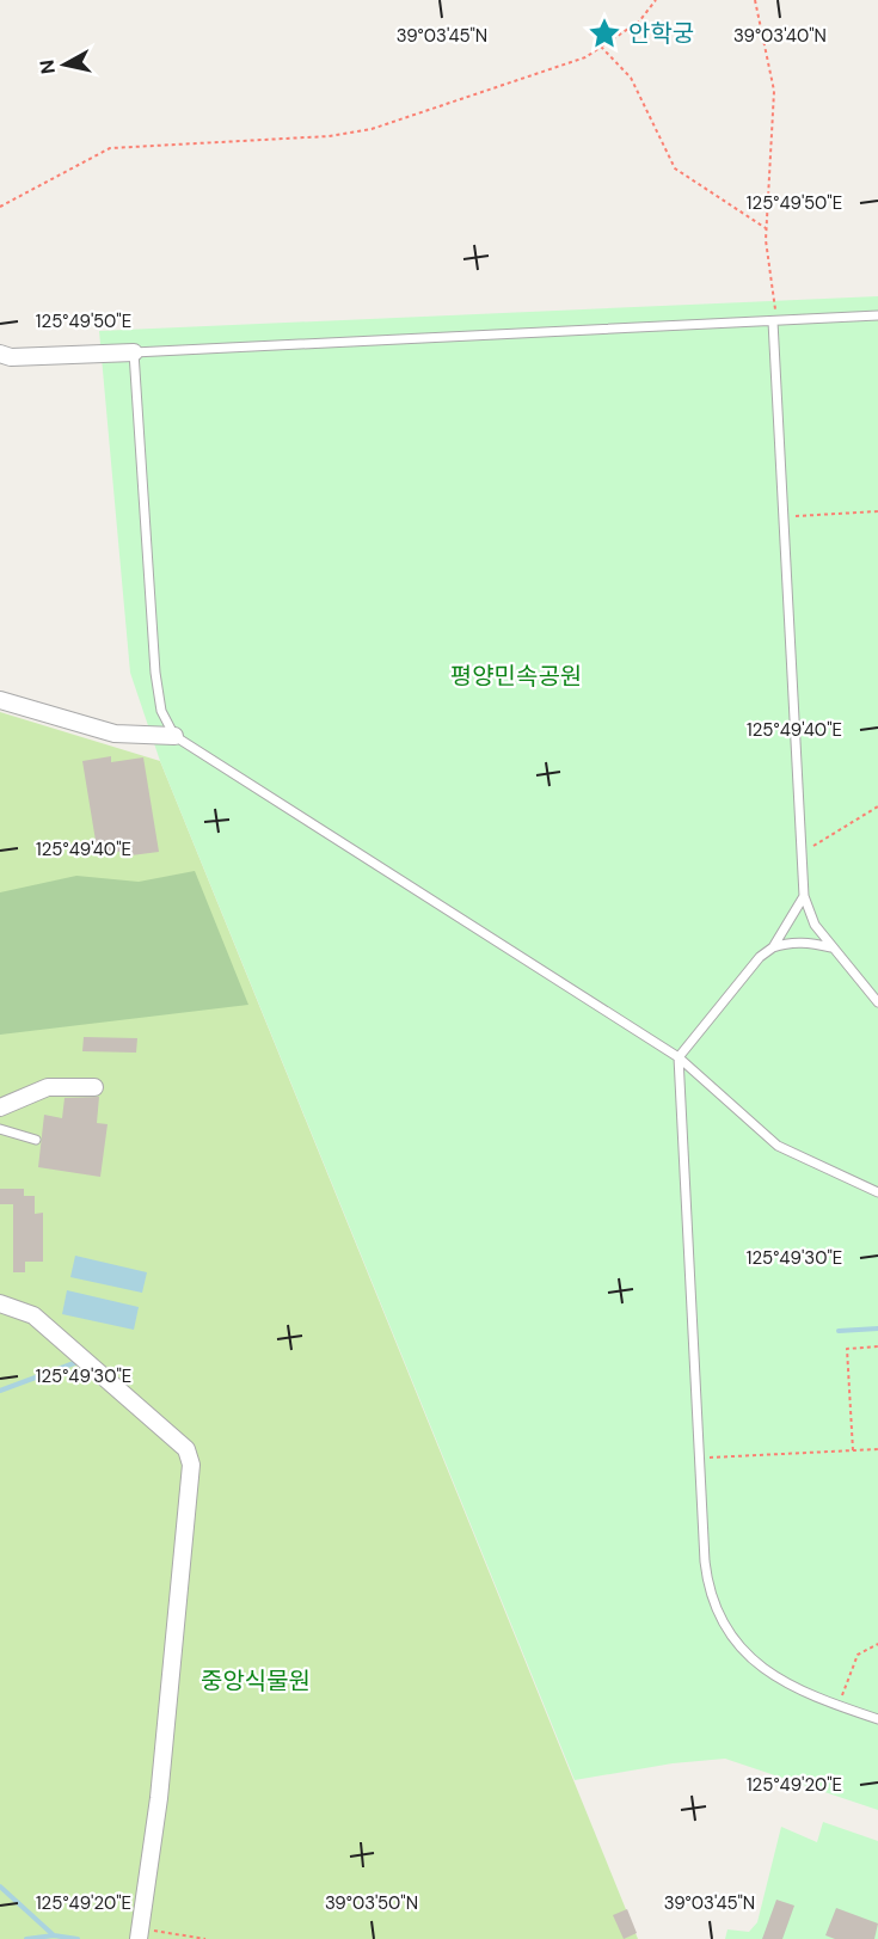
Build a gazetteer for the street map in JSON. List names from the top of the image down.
{
  "parks": ["평양민속공원", "중앙식물원"],
  "places": {
    "place": ["안학궁"]
  },
  "north": "left",
  "coordinates": [
    "39°03'45\"N",
    "39°03'40\"N",
    "125°49'50\"E",
    "125°49'40\"E",
    "125°49'30\"E",
    "125°49'20\"E",
    "39°03'50\"N"
  ]
}
